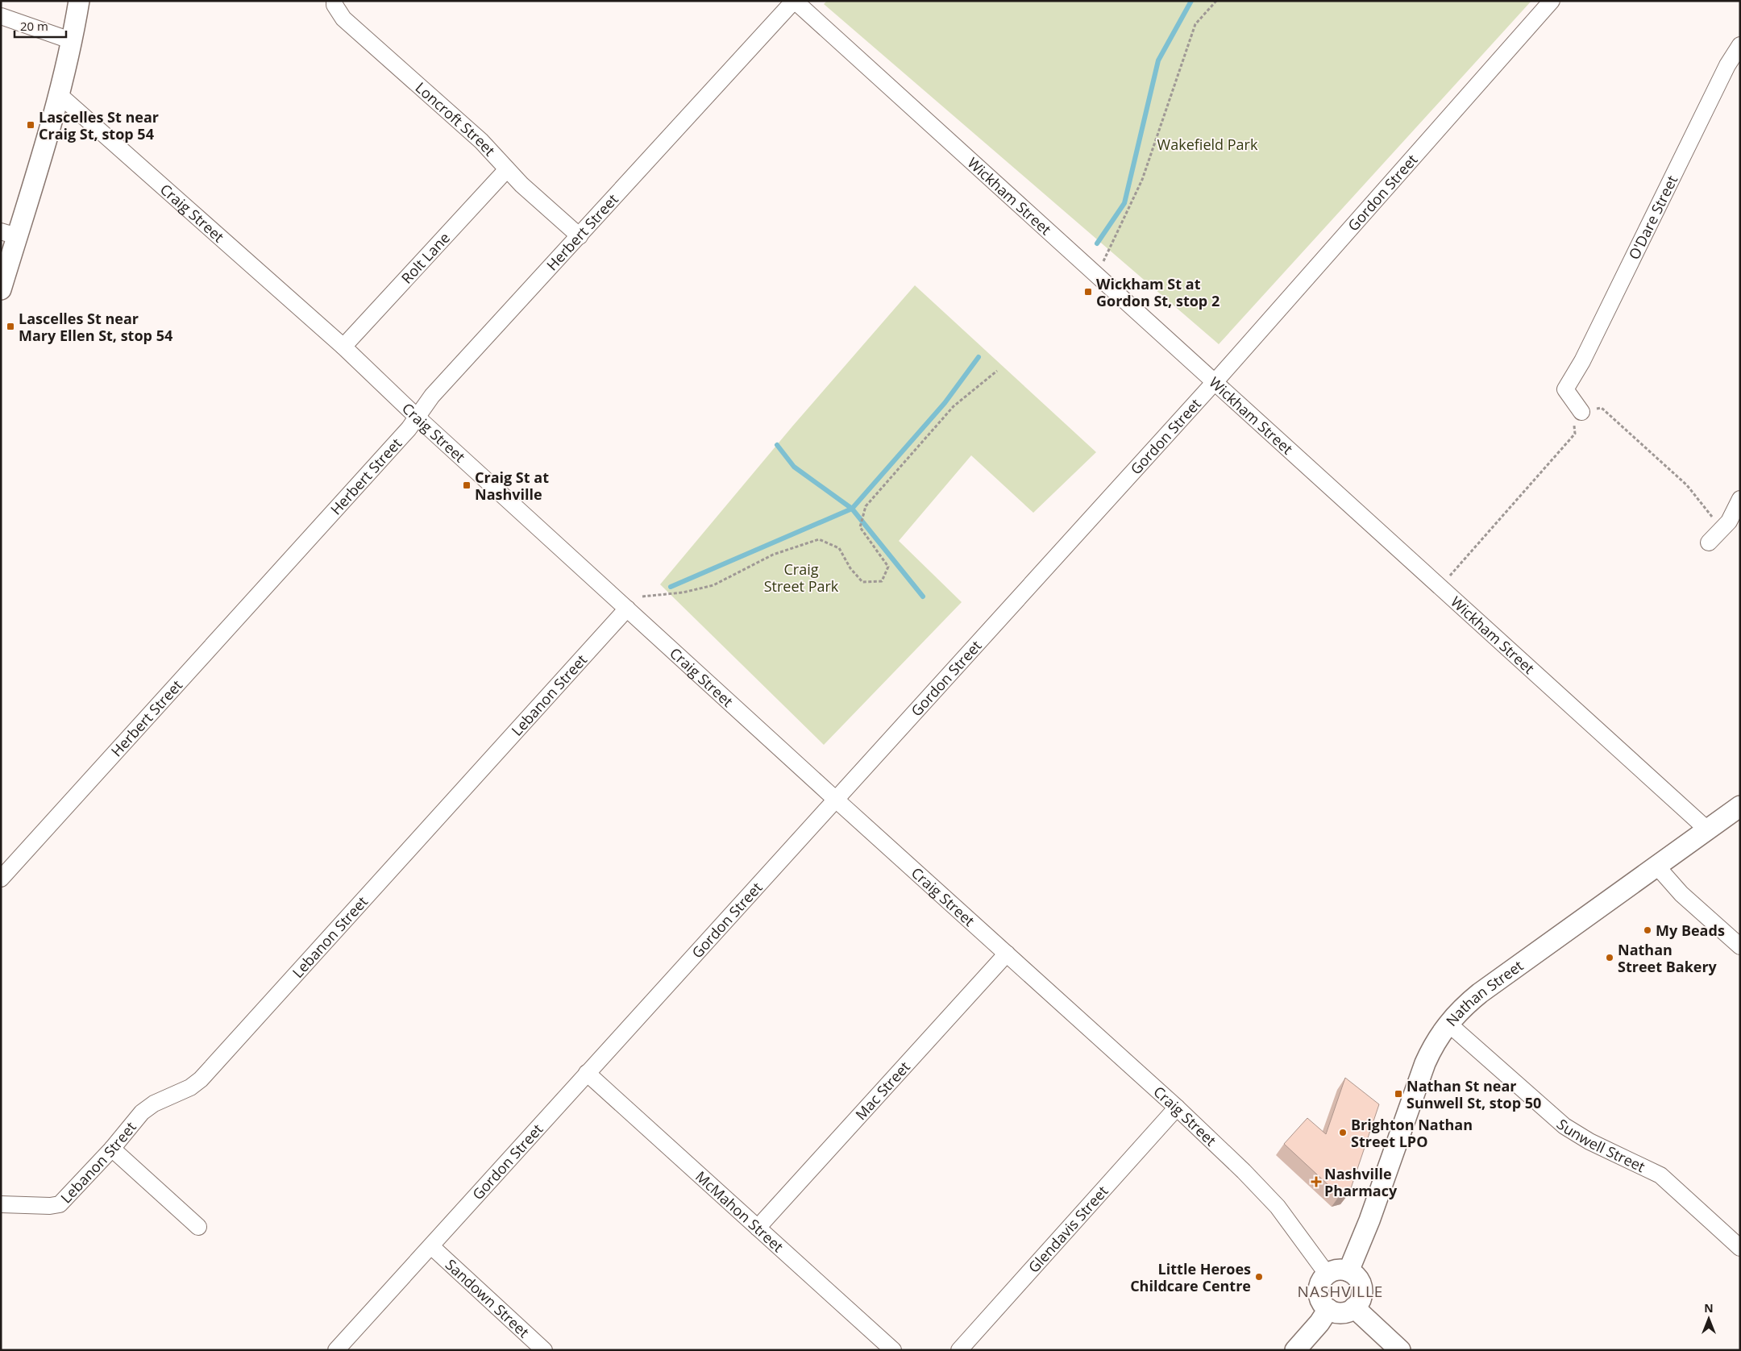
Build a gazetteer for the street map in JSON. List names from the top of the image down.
{
  "streets": {
    "street": [
      "Loncroft Street",
      "Gordon Street",
      "Wickham Street",
      "Craig Street",
      "O'Dare Street",
      "Herbert Street",
      "Rolt Lane",
      "Lebanon Street",
      "Nathan Street",
      "Mac Street",
      "Sunwell Street",
      "McMahon Street",
      "Glendavis Street",
      "Sandown Street"
    ]
  },
  "crossings": [
    ["Loncroft Street", "Herbert Street"],
    ["Loncroft Street", "Rolt Lane"],
    ["Gordon Street", "Wickham Street"],
    ["Gordon Street", "Craig Street"],
    ["Gordon Street", "McMahon Street"],
    ["Gordon Street", "Sandown Street"],
    ["Wickham Street", "Herbert Street"],
    ["Wickham Street", "Nathan Street"],
    ["Craig Street", "Herbert Street"],
    ["Craig Street", "Rolt Lane"],
    ["Craig Street", "Lebanon Street"],
    ["Craig Street", "Nathan Street"],
    ["Craig Street", "Mac Street"],
    ["Craig Street", "Glendavis Street"],
    ["Nathan Street", "Sunwell Street"],
    ["Mac Street", "McMahon Street"]
  ],
  "districts": ["NASHVILLE"],
  "parks": ["Wakefield Park", "Craig Street Park"],
  "places": {
    "transit": [
      "Lascelles St near Craig St, stop 54",
      "Wickham St at Gordon St, stop 2",
      "Lascelles St near Mary Ellen St, stop 54",
      "Craig St at Nashville",
      "Nathan St near Sunwell St, stop 50"
    ],
    "other": [
      "My Beads",
      "Nathan Street Bakery",
      "Brighton Nathan Street LPO",
      "Little Heroes Childcare Centre"
    ],
    "health": ["Nashville Pharmacy"]
  },
  "scale_bar": "20 m",
  "north": "top"
}
